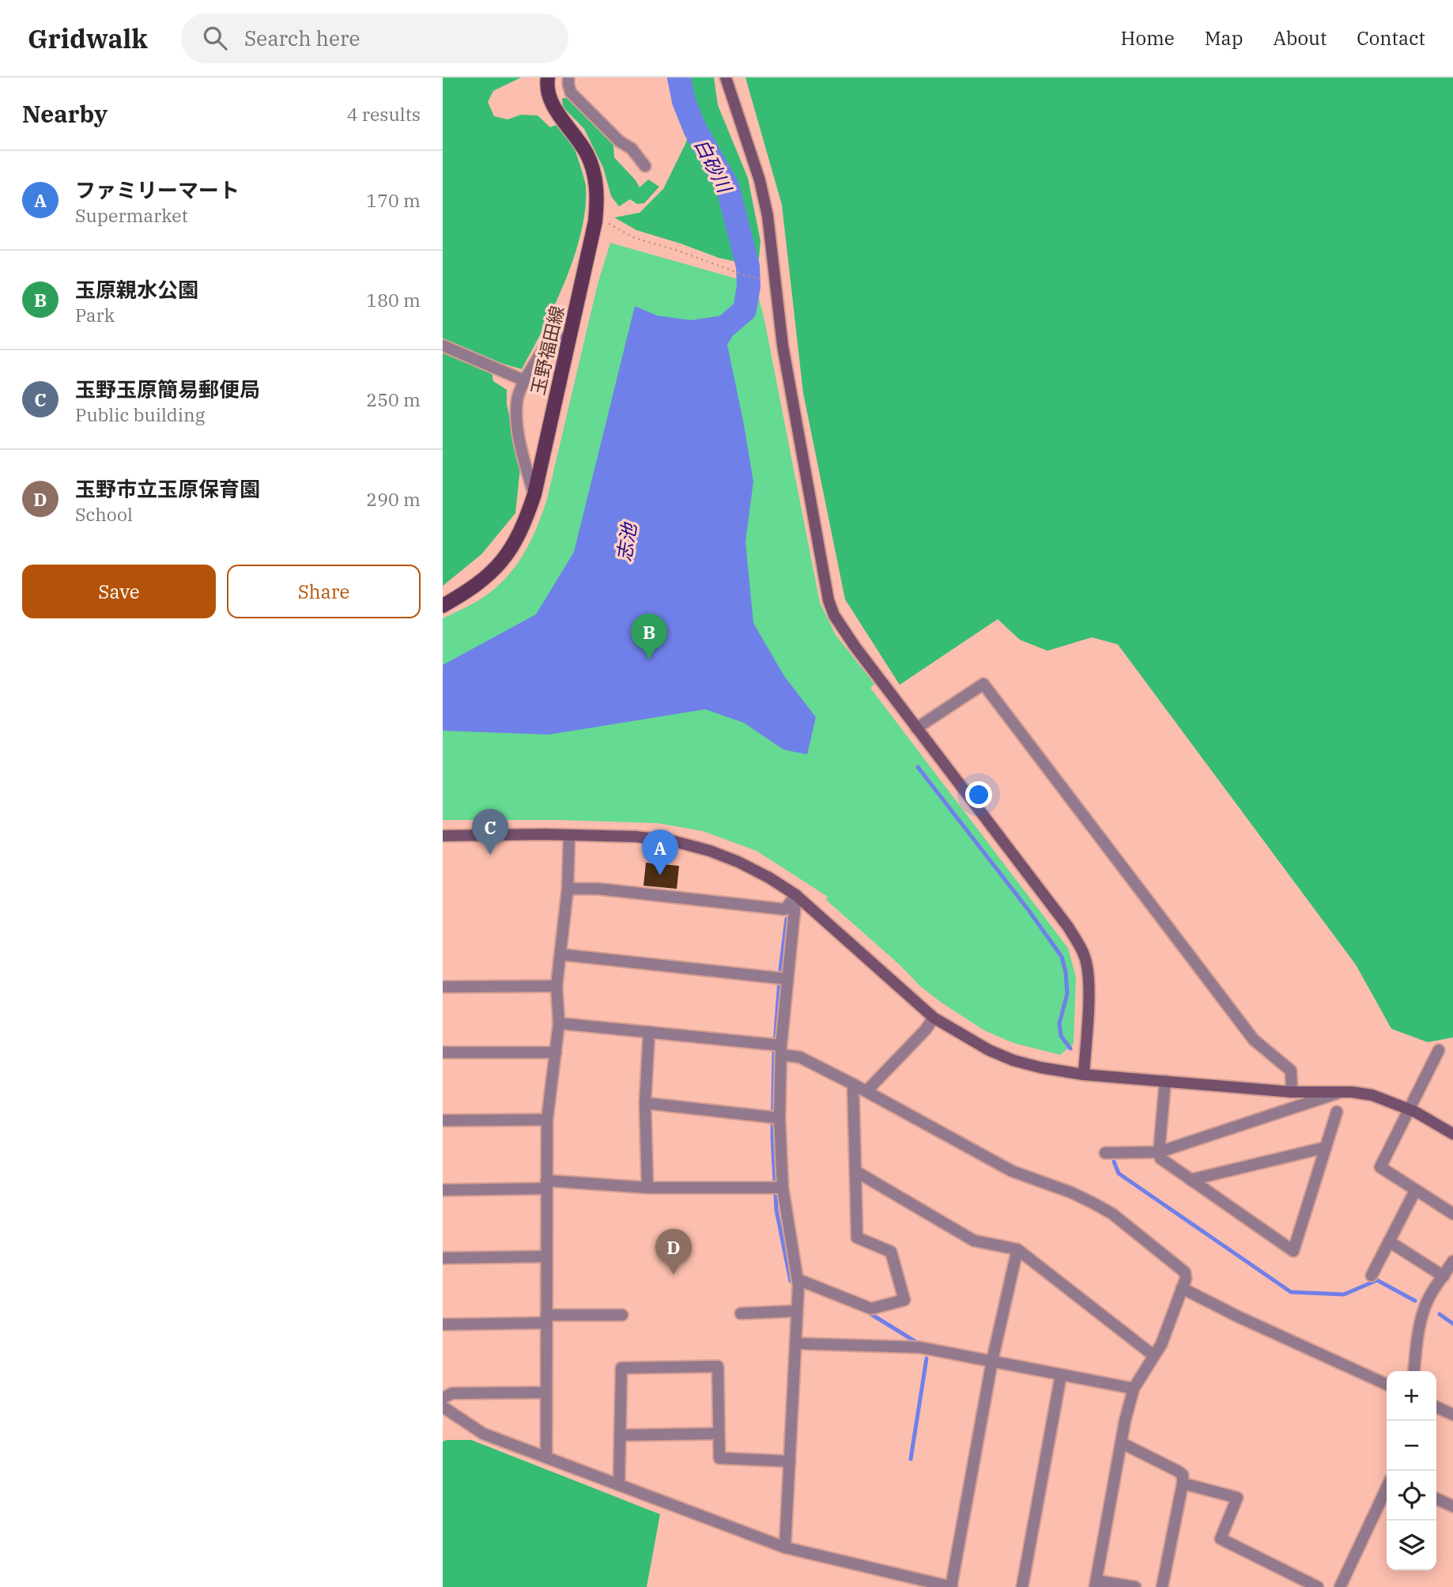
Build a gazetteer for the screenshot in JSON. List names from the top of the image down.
{
  "streets": {
    "main road": ["玉野福田線"]
  },
  "water": ["白砂川", "志池"],
  "page": {
    "header": "Gridwalk",
    "search": "Search here",
    "nav": [
      "Home",
      "Map",
      "About",
      "Contact"
    ],
    "heading": ["Nearby", "4 results"],
    "list": [
      {
        "mark": "A",
        "name": "ファミリーマート",
        "note": "Supermarket",
        "value": "170 m"
      },
      {
        "mark": "B",
        "name": "玉原親水公園",
        "note": "Park",
        "value": "180 m"
      },
      {
        "mark": "C",
        "name": "玉野玉原簡易郵便局",
        "note": "Public building",
        "value": "250 m"
      },
      {
        "mark": "D",
        "name": "玉野市立玉原保育園",
        "note": "School",
        "value": "290 m"
      }
    ],
    "buttons": ["Save", "Share"],
    "pins": [
      "B",
      "C",
      "A",
      "D"
    ],
    "map_buttons": ["+", "−"]
  }
}
